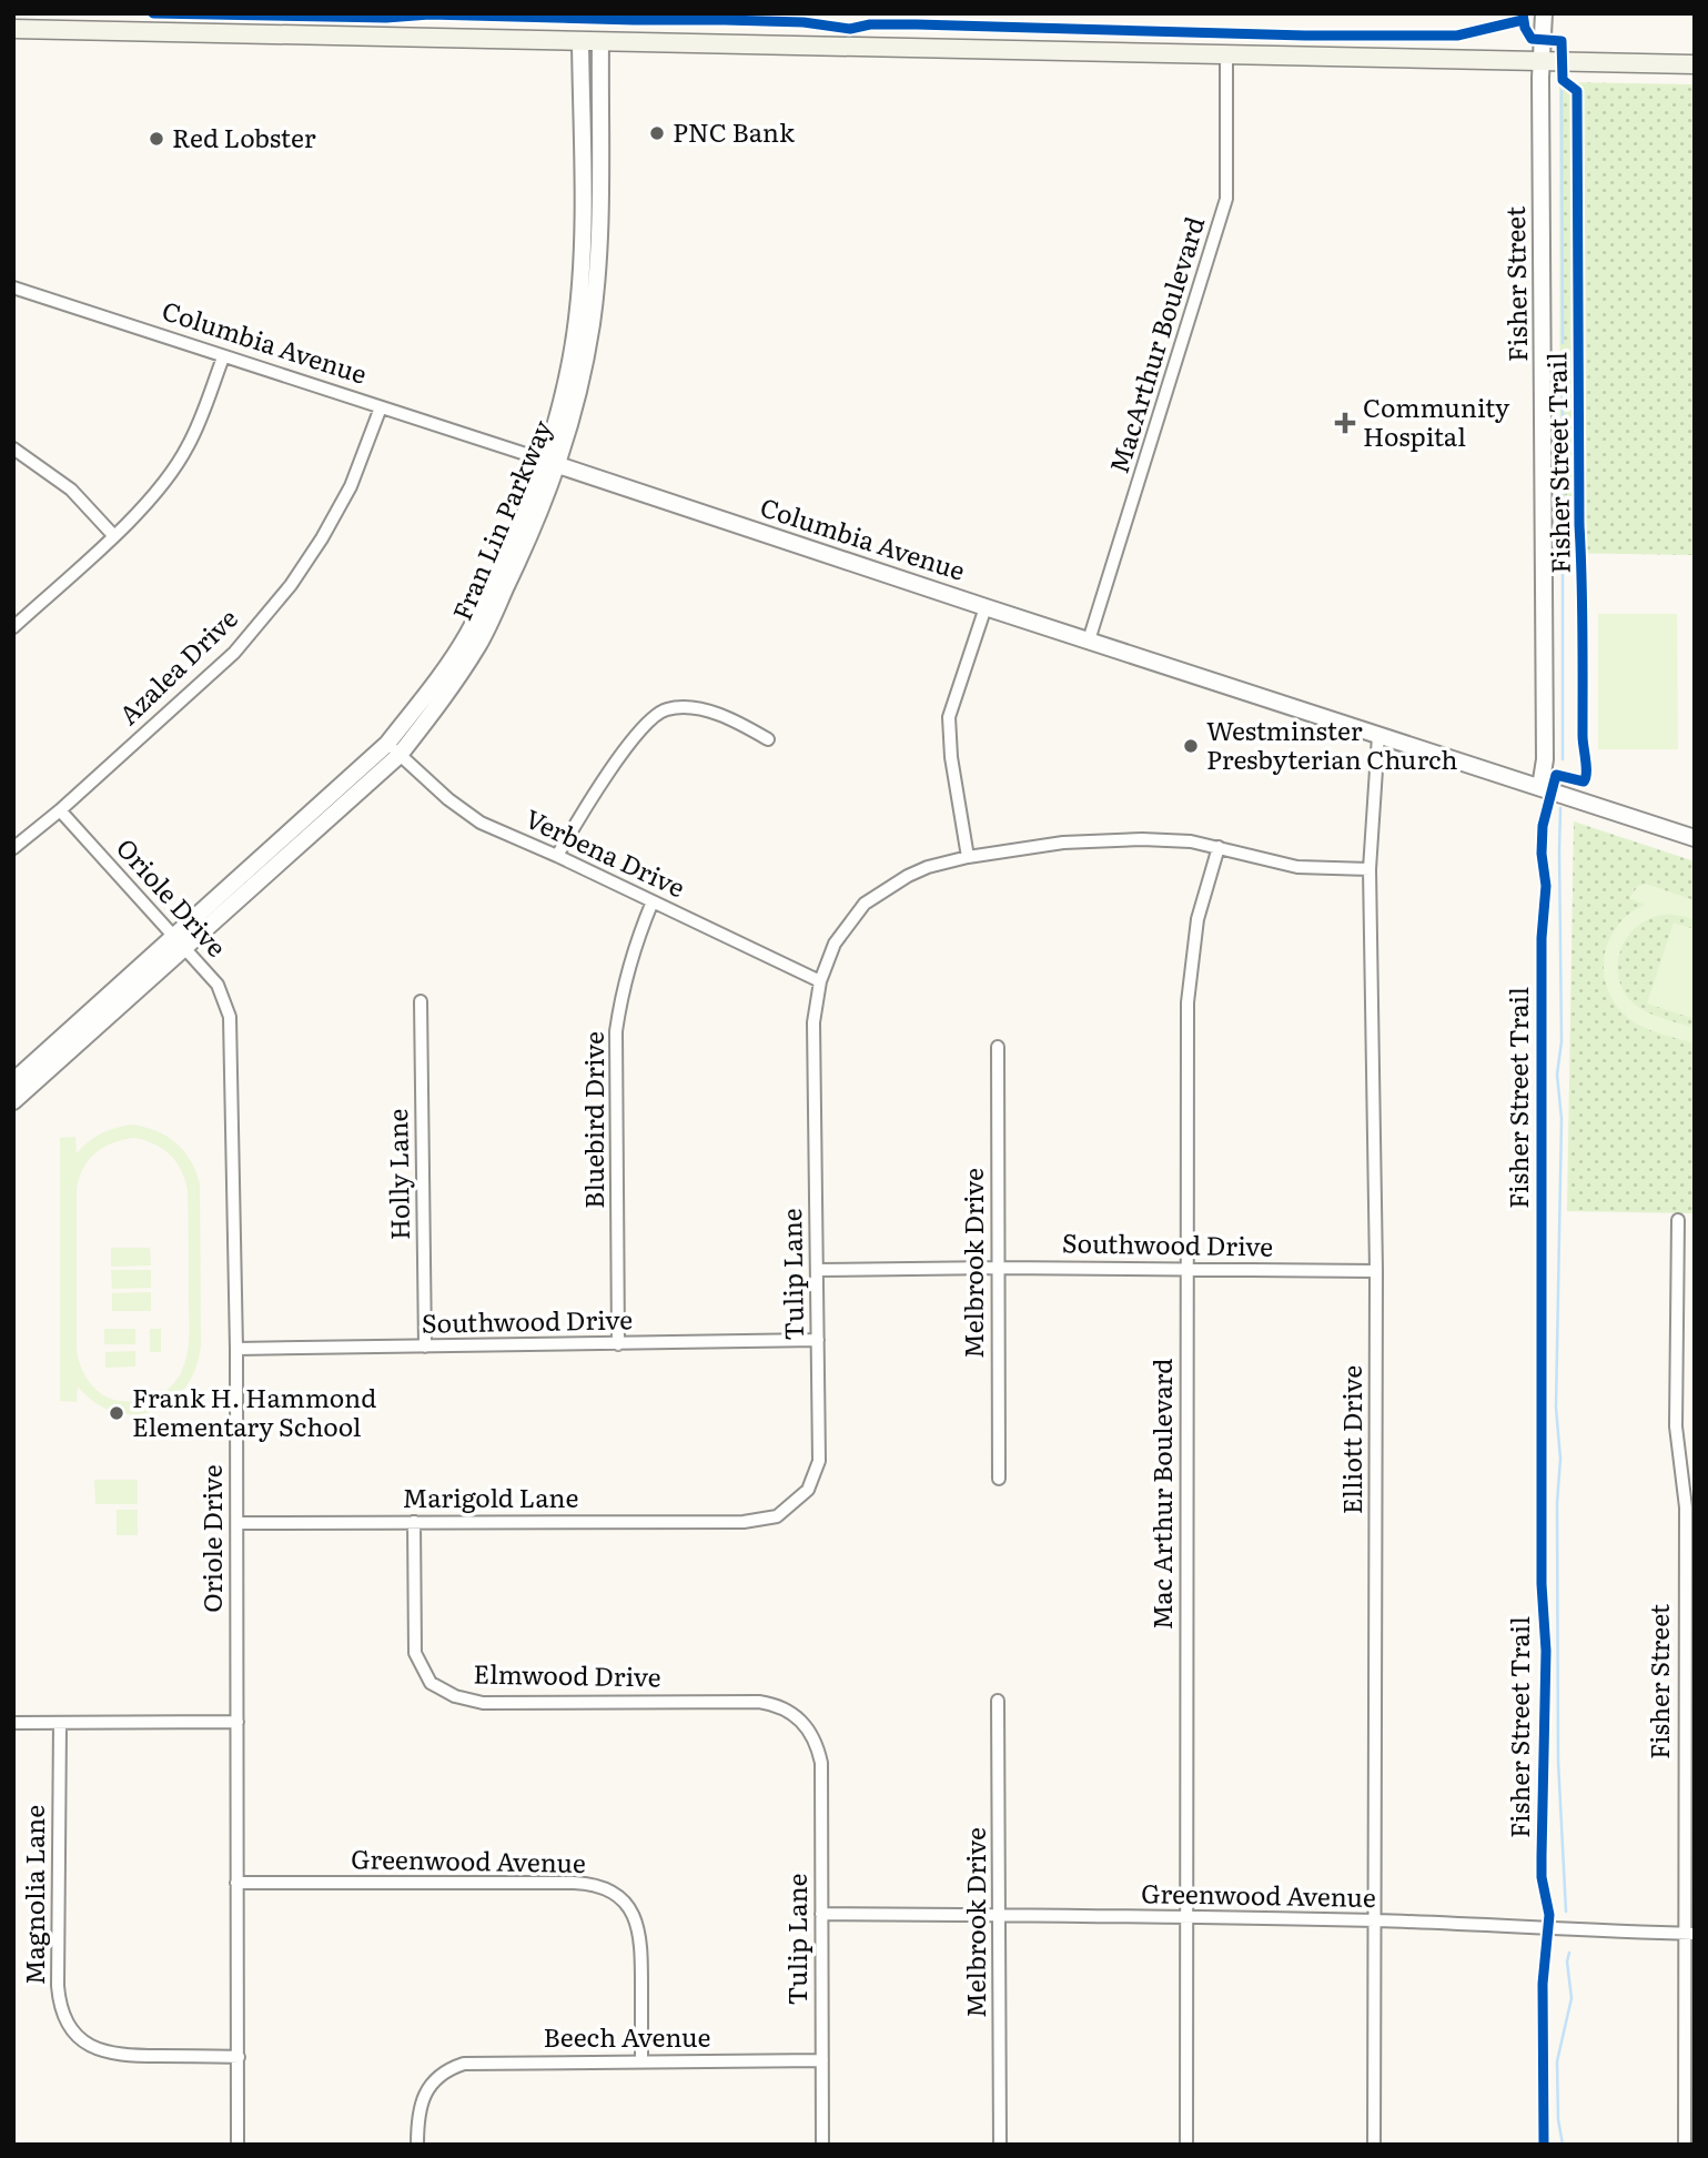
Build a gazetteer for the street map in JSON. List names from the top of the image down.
{
  "streets": {
    "street": [
      "Fisher Street",
      "Columbia Avenue",
      "MacArthur Boulevard",
      "Fran Lin Parkway",
      "Azalea Drive",
      "Verbena Drive",
      "Oriole Drive",
      "Bluebird Drive",
      "Holly Lane",
      "Southwood Drive",
      "Melbrook Drive",
      "Tulip Lane",
      "Elliott Drive",
      "Mac Arthur Boulevard",
      "Marigold Lane",
      "Elmwood Drive",
      "Greenwood Avenue",
      "Magnolia Lane",
      "Beech Avenue"
    ],
    "cycle path": ["Fisher Street Trail"]
  },
  "crossings": [
    ["Fisher Street", "Columbia Avenue"],
    ["Fisher Street", "Greenwood Avenue"],
    ["Columbia Avenue", "MacArthur Boulevard"],
    ["Columbia Avenue", "Fran Lin Parkway"],
    ["Columbia Avenue", "Azalea Drive"],
    ["Columbia Avenue", "Elliott Drive"],
    ["Fran Lin Parkway", "Verbena Drive"],
    ["Fran Lin Parkway", "Oriole Drive"],
    ["Azalea Drive", "Oriole Drive"],
    ["Verbena Drive", "Bluebird Drive"],
    ["Verbena Drive", "Tulip Lane"],
    ["Oriole Drive", "Southwood Drive"],
    ["Oriole Drive", "Marigold Lane"],
    ["Oriole Drive", "Greenwood Avenue"],
    ["Oriole Drive", "Magnolia Lane"],
    ["Bluebird Drive", "Southwood Drive"],
    ["Holly Lane", "Southwood Drive"],
    ["Southwood Drive", "Melbrook Drive"],
    ["Southwood Drive", "Tulip Lane"],
    ["Southwood Drive", "Elliott Drive"],
    ["Southwood Drive", "Mac Arthur Boulevard"],
    ["Melbrook Drive", "Greenwood Avenue"],
    ["Tulip Lane", "Elliott Drive"],
    ["Tulip Lane", "Mac Arthur Boulevard"],
    ["Tulip Lane", "Marigold Lane"],
    ["Tulip Lane", "Elmwood Drive"],
    ["Tulip Lane", "Greenwood Avenue"],
    ["Tulip Lane", "Beech Avenue"],
    ["Elliott Drive", "Greenwood Avenue"],
    ["Mac Arthur Boulevard", "Greenwood Avenue"],
    ["Marigold Lane", "Elmwood Drive"],
    ["Greenwood Avenue", "Beech Avenue"]
  ],
  "places": {
    "other": [
      "PNC Bank",
      "Red Lobster",
      "Westminster Presbyterian Church",
      "Frank H. Hammond Elementary School"
    ],
    "health": ["Community Hospital"]
  }
}
